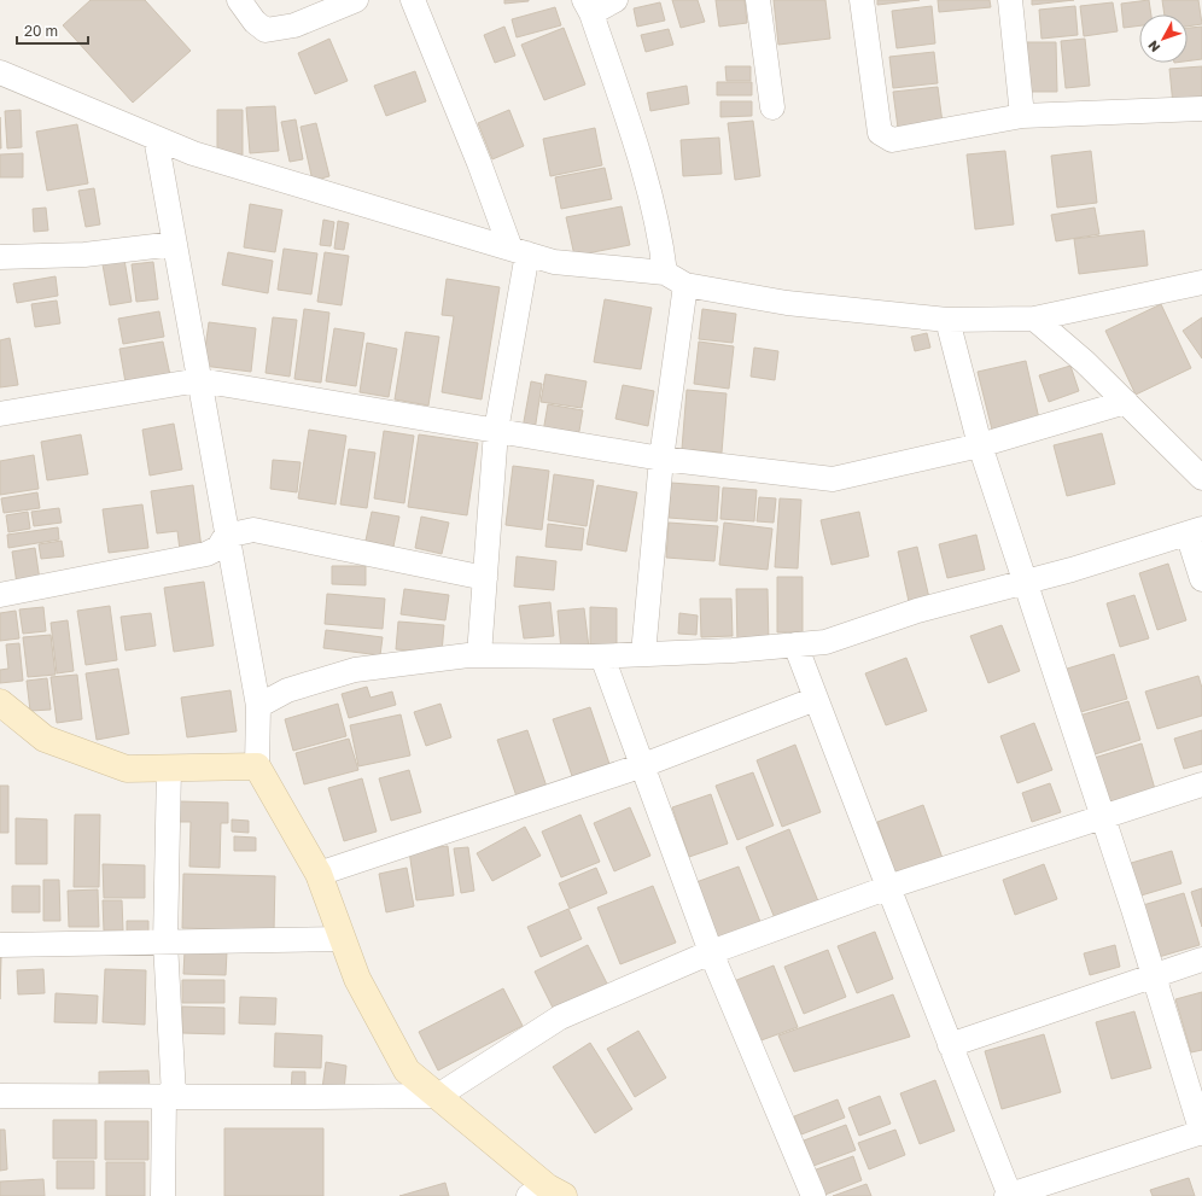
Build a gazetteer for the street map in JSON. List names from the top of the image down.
{
  "scale_bar": "20 m",
  "north": "bottom left"
}
